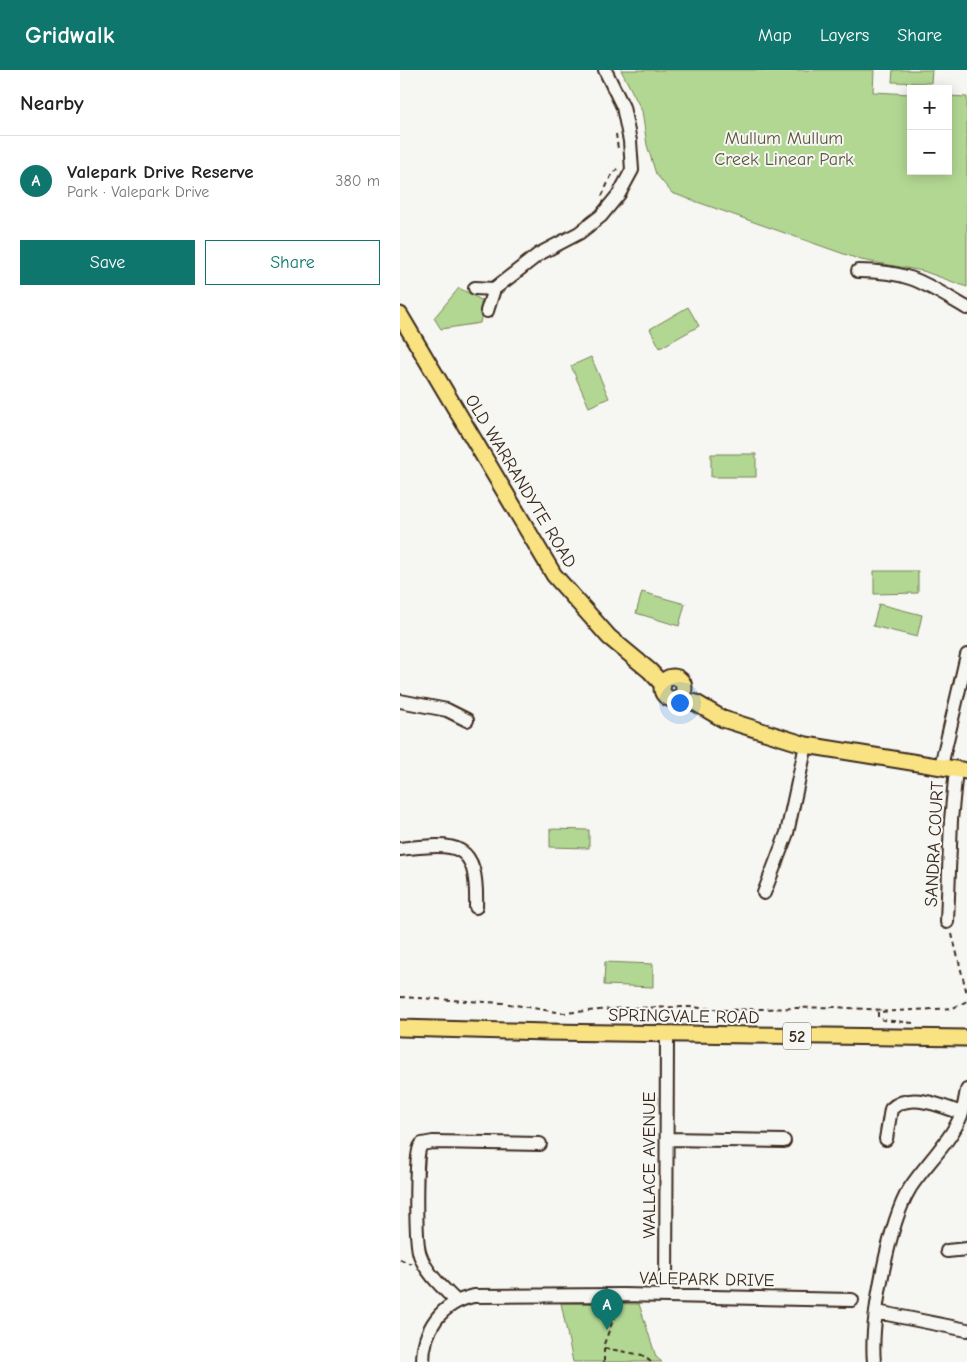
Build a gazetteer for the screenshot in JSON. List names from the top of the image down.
{
  "streets": {
    "main road": ["OLD WARRANDYTE ROAD", "SPRINGVALE ROAD", "52"],
    "street": ["SANDRA COURT", "WALLACE AVENUE", "VALEPARK DRIVE"]
  },
  "crossings": [
    ["OLD WARRANDYTE ROAD", "SANDRA COURT"],
    ["SPRINGVALE ROAD", "WALLACE AVENUE"],
    ["WALLACE AVENUE", "VALEPARK DRIVE"]
  ],
  "parks": ["Mullum Mullum Creek Linear Park"],
  "page": {
    "header": "Gridwalk",
    "nav": ["Map", "Layers", "Share"],
    "heading": "Nearby",
    "map_buttons": ["+", "−"],
    "list": [
      {
        "mark": "A",
        "name": "Valepark Drive Reserve",
        "note": "Park · Valepark Drive",
        "value": "380 m"
      }
    ],
    "buttons": ["Save", "Share"],
    "pins": "A"
  }
}
